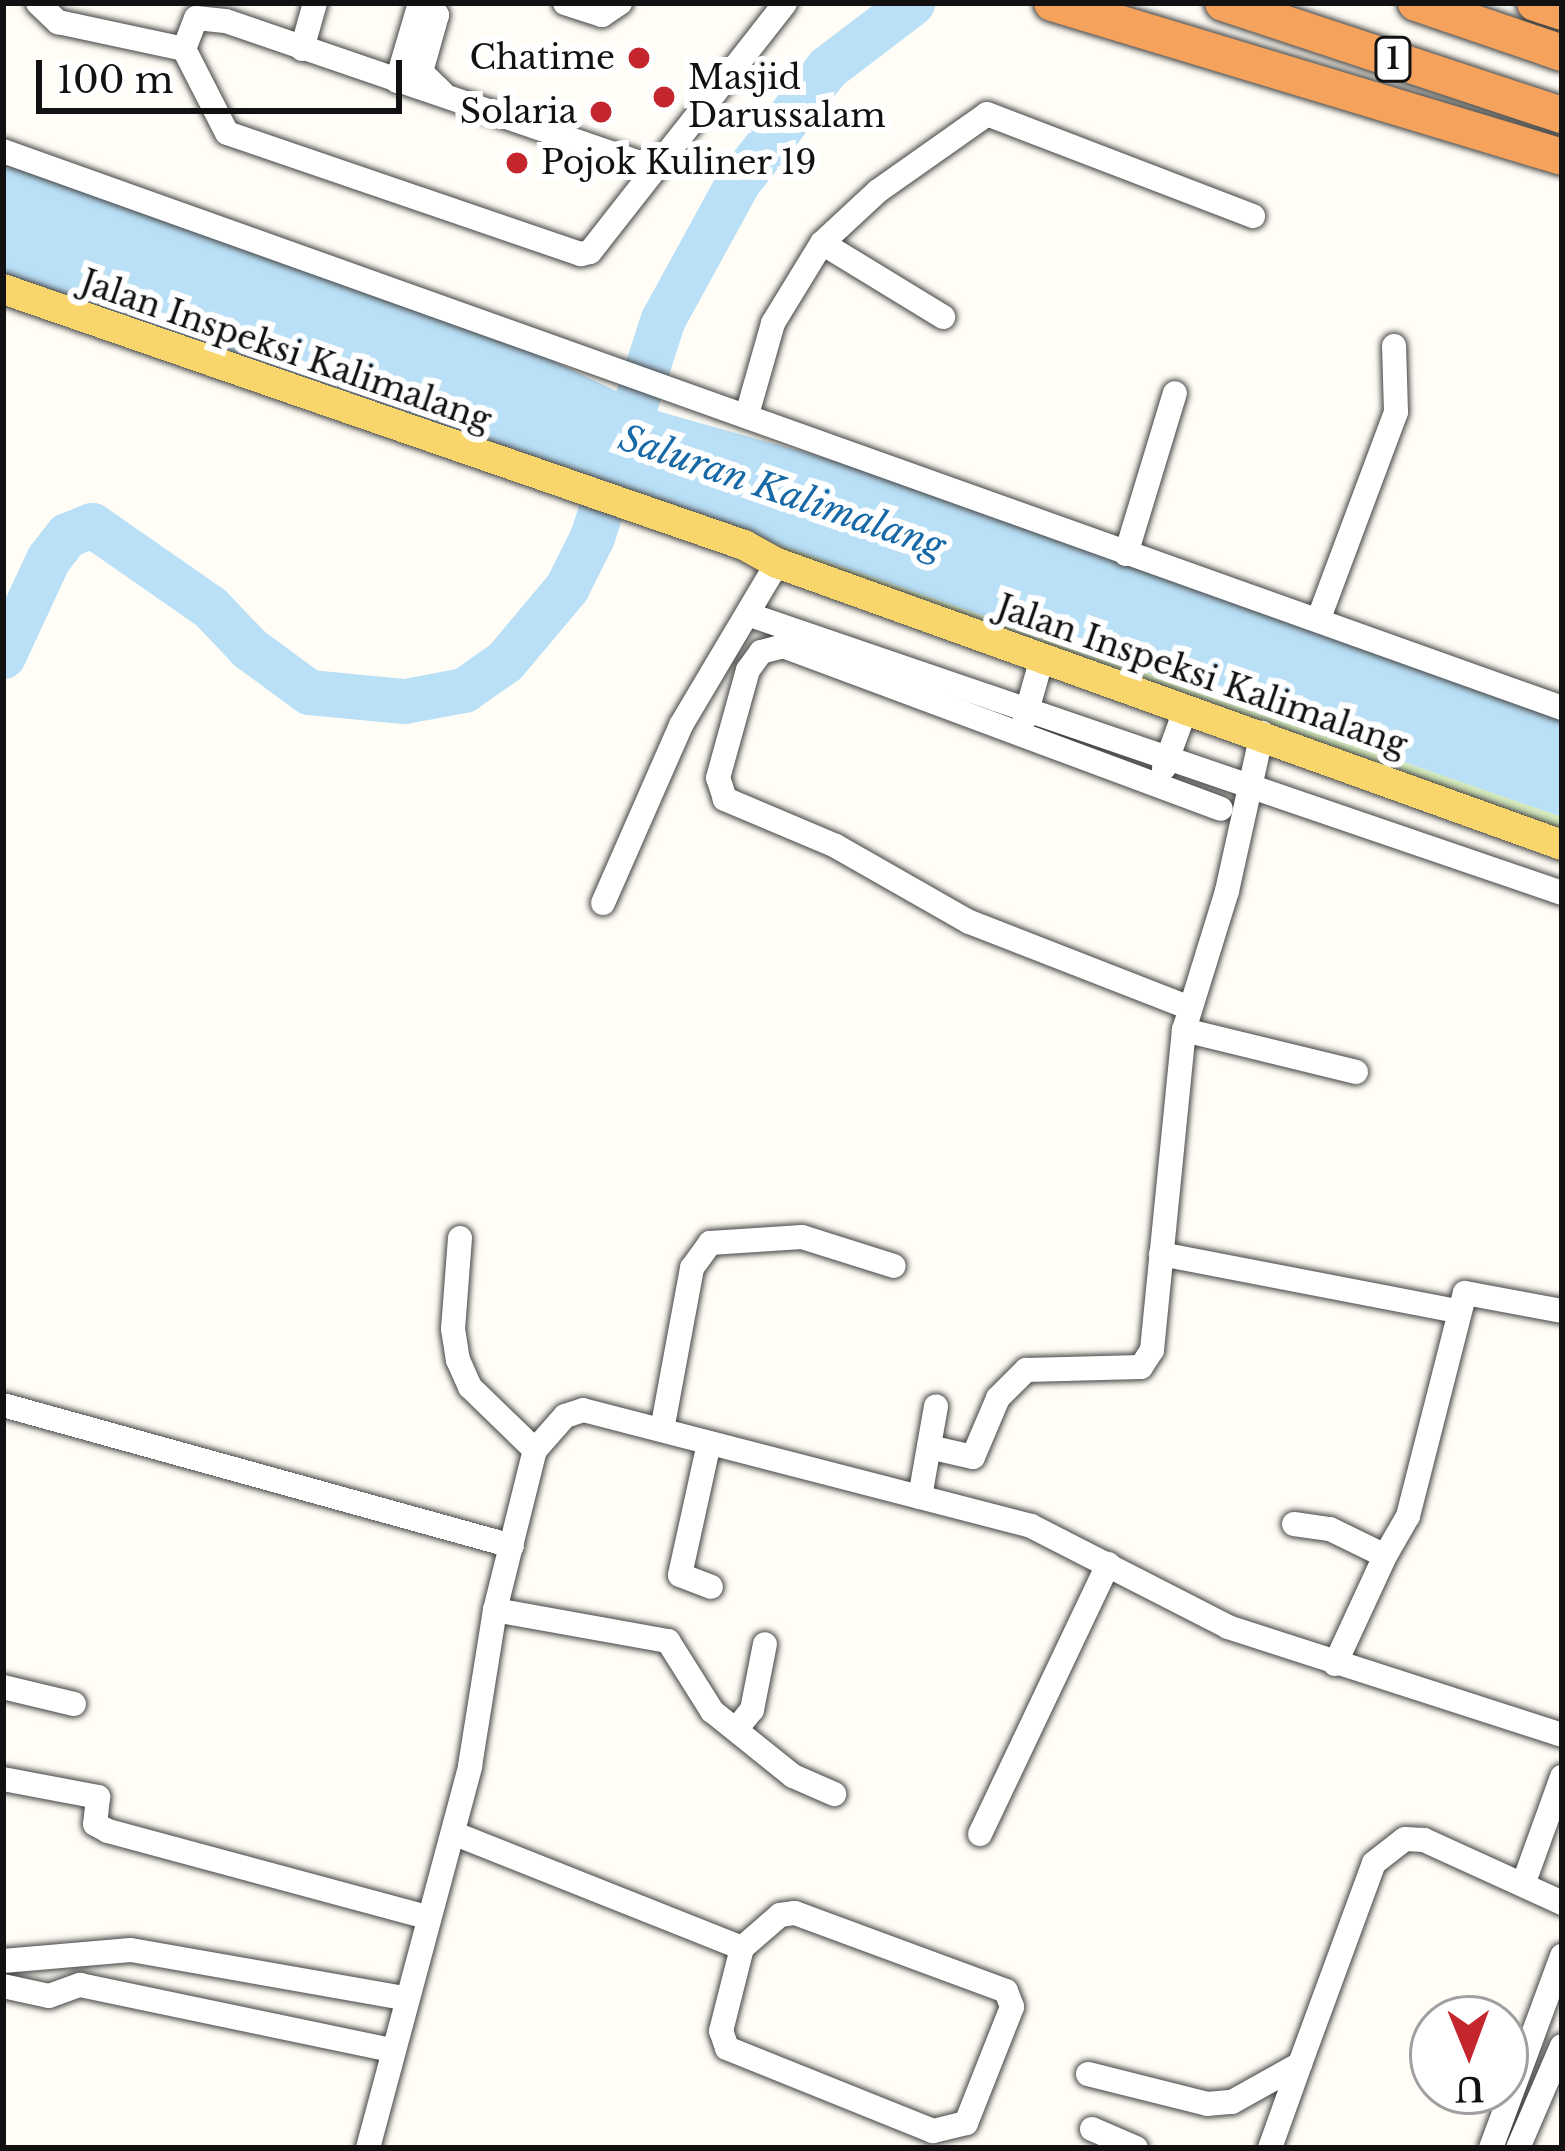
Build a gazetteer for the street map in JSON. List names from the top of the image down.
{
  "streets": {
    "highway": ["1"],
    "main road": ["Jalan Inspeksi Kalimalang"]
  },
  "water": ["Saluran Kalimalang"],
  "places": [
    "Chatime",
    "Masjid Darussalam",
    "Solaria",
    "Pojok Kuliner 19"
  ],
  "scale_bar": "100 m",
  "north": "bottom"
}
